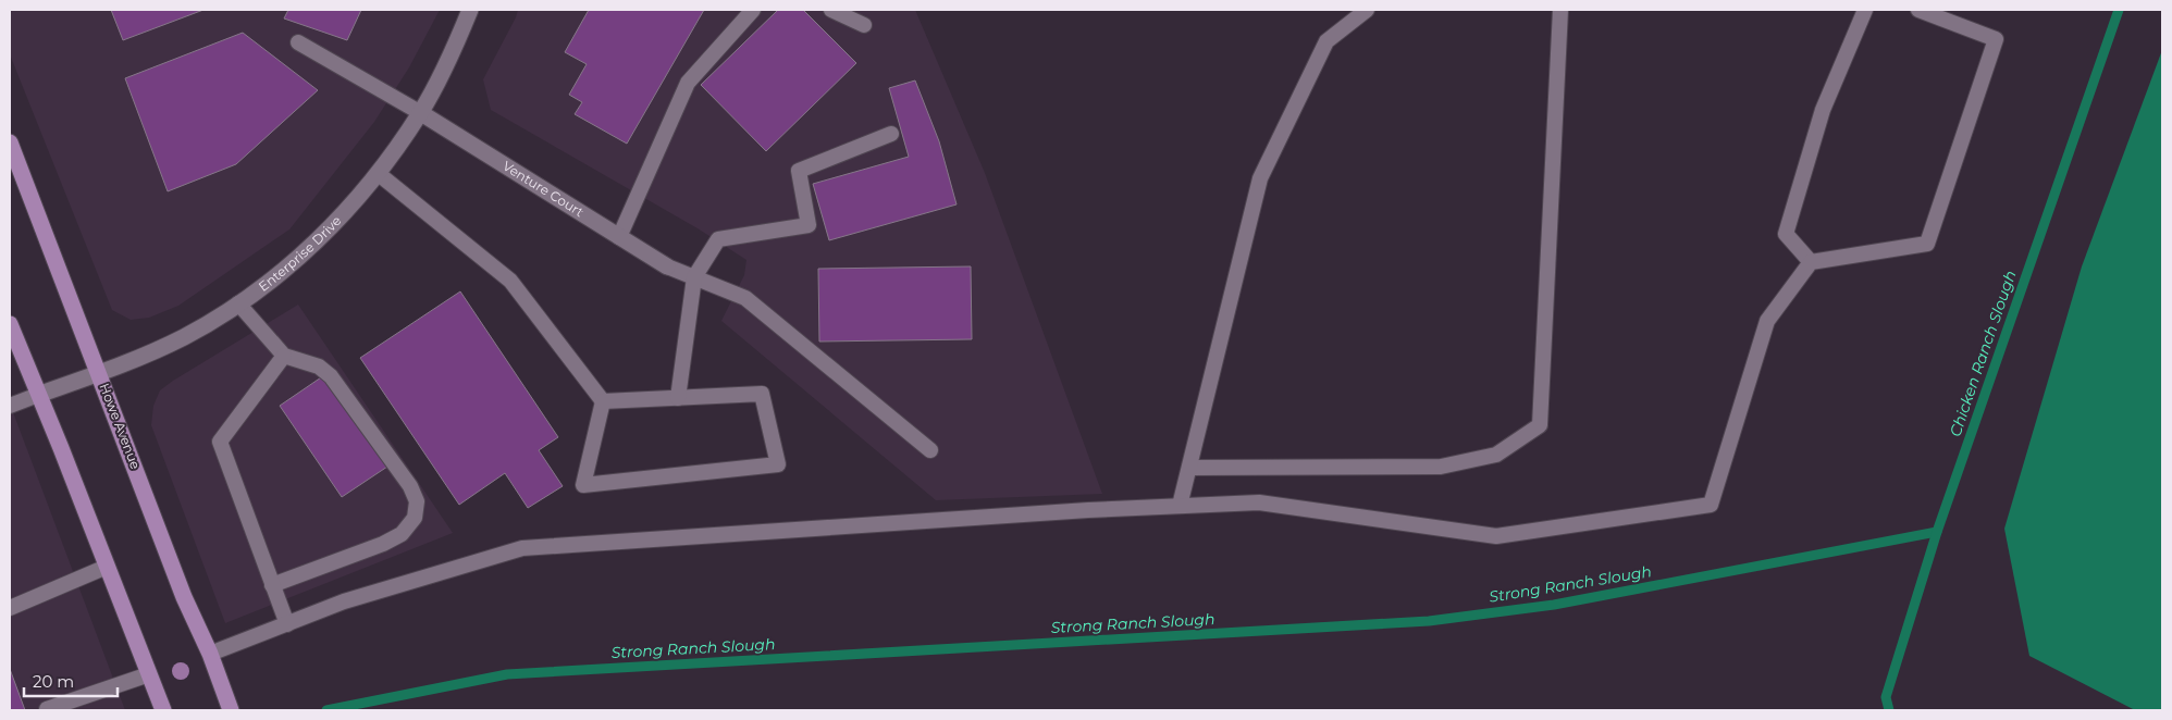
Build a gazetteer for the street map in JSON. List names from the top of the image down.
{
  "streets": {
    "main road": ["Howe Avenue"],
    "street": ["Venture Court", "Enterprise Drive"]
  },
  "crossings": [
    ["Venture Court", "Enterprise Drive"],
    ["Enterprise Drive", "Howe Avenue"]
  ],
  "water": ["Chicken Ranch Slough", "Strong Ranch Slough"],
  "scale_bar": "20 m"
}
